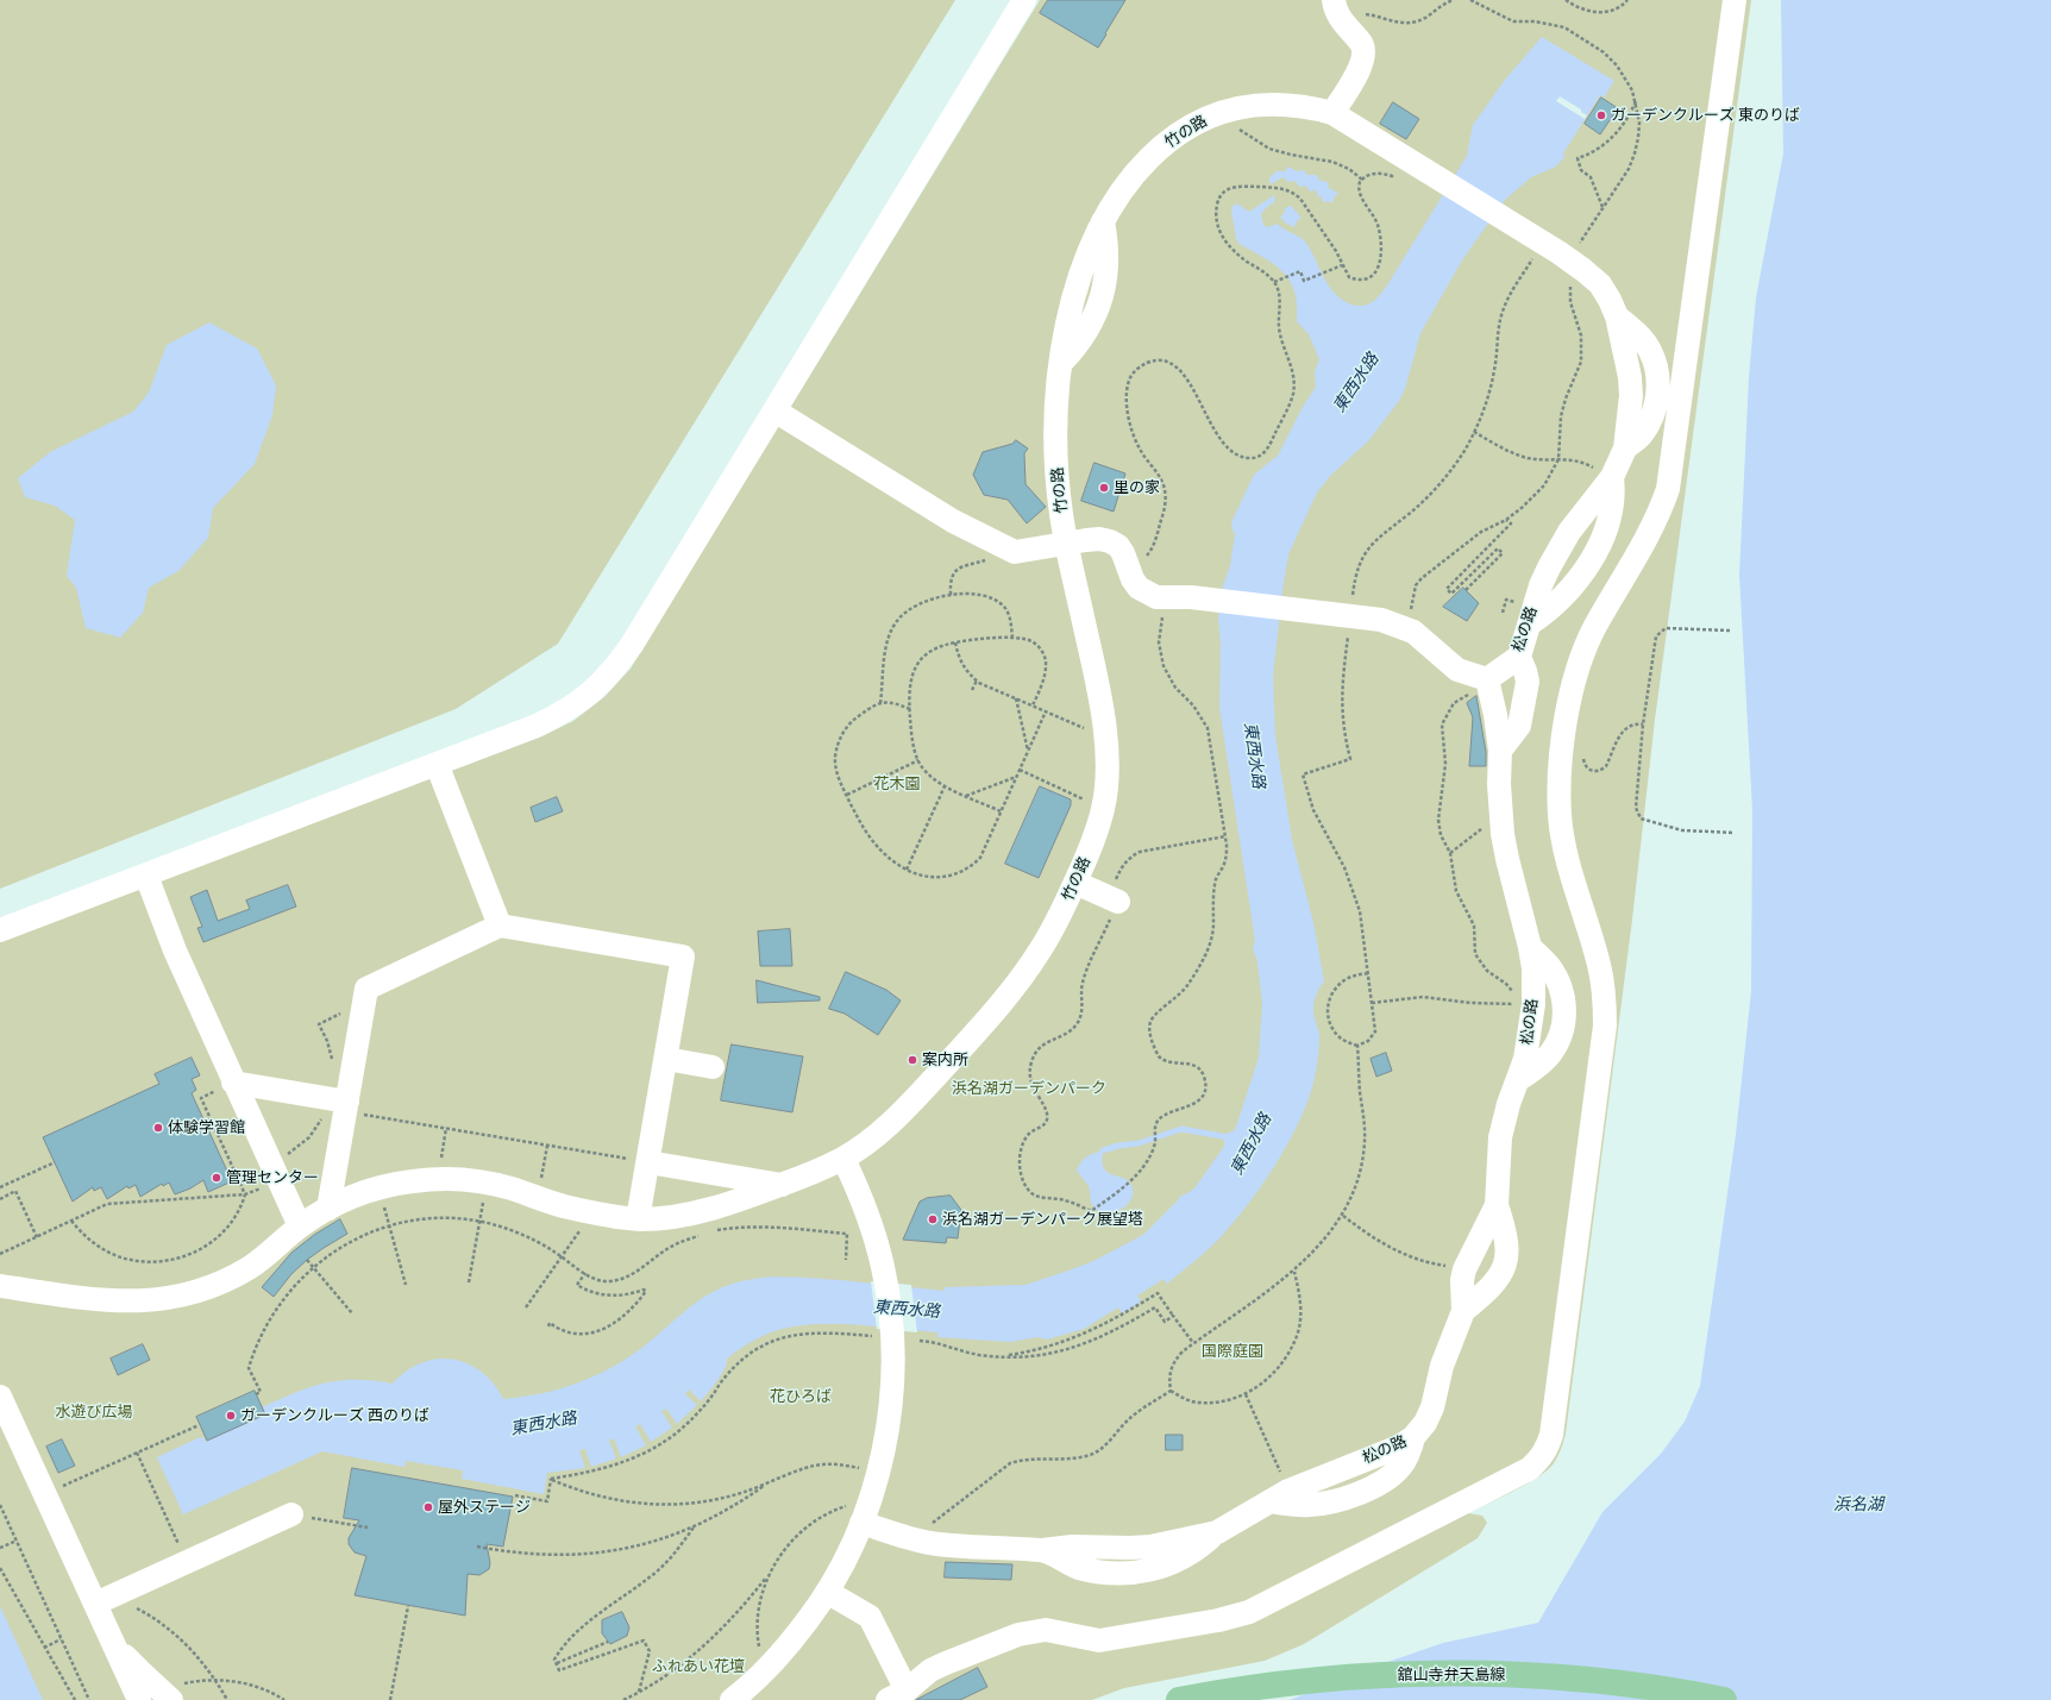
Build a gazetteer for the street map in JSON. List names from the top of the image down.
{
  "streets": {
    "main road": ["舘山寺弁天島線"],
    "lane": ["竹の路", "松の路"]
  },
  "crossings": [
    ["竹の路", "松の路"]
  ],
  "water": ["東西水路", "浜名湖"],
  "parks": [
    "花木園",
    "浜名湖ガーデンパーク",
    "国際庭園",
    "花ひろば",
    "水遊び広場",
    "ふれあい花壇"
  ],
  "places": [
    "ガーデンクルーズ 東のりば",
    "里の家",
    "案内所",
    "体験学習館",
    "管理センター",
    "浜名湖ガーデンパーク展望塔",
    "ガーデンクルーズ 西のりば",
    "屋外ステージ"
  ]
}
